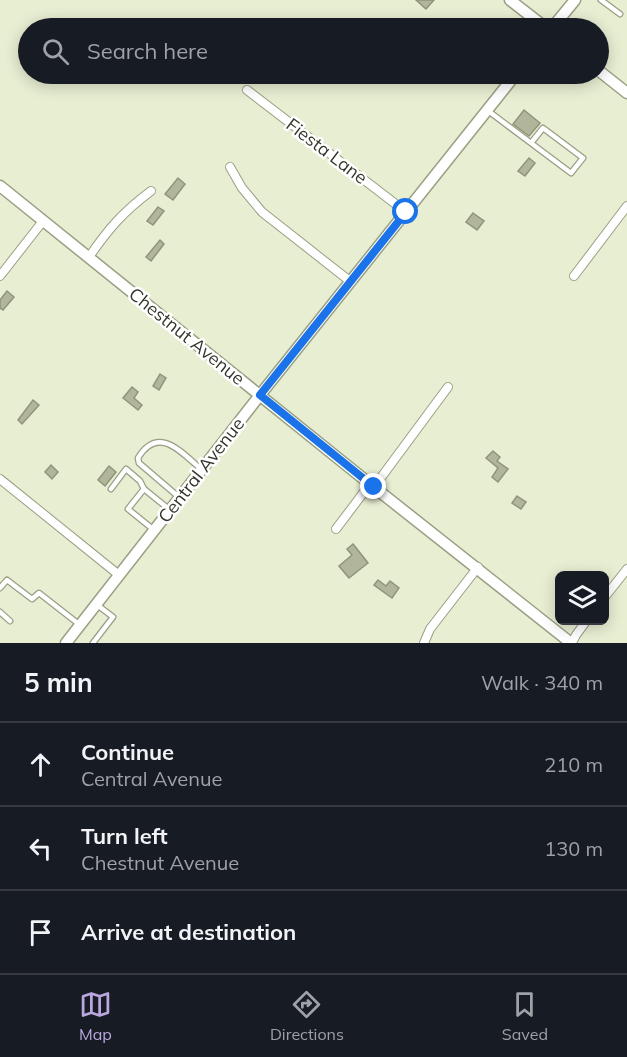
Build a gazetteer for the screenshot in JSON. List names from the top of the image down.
{
  "streets": {
    "street": ["Fiesta Lane", "Chestnut Avenue", "Central Avenue"]
  },
  "crossings": [
    ["Fiesta Lane", "Central Avenue"],
    ["Chestnut Avenue", "Central Avenue"]
  ],
  "page": {
    "search": "Search here",
    "heading": ["5 min", "Walk · 340 m"],
    "list": [
      ["Continue", "Central Avenue", "210 m"],
      ["Turn left", "Chestnut Avenue", "130 m"],
      "Arrive at destination"
    ],
    "nav": ["Map", "Directions", "Saved"]
  }
}
